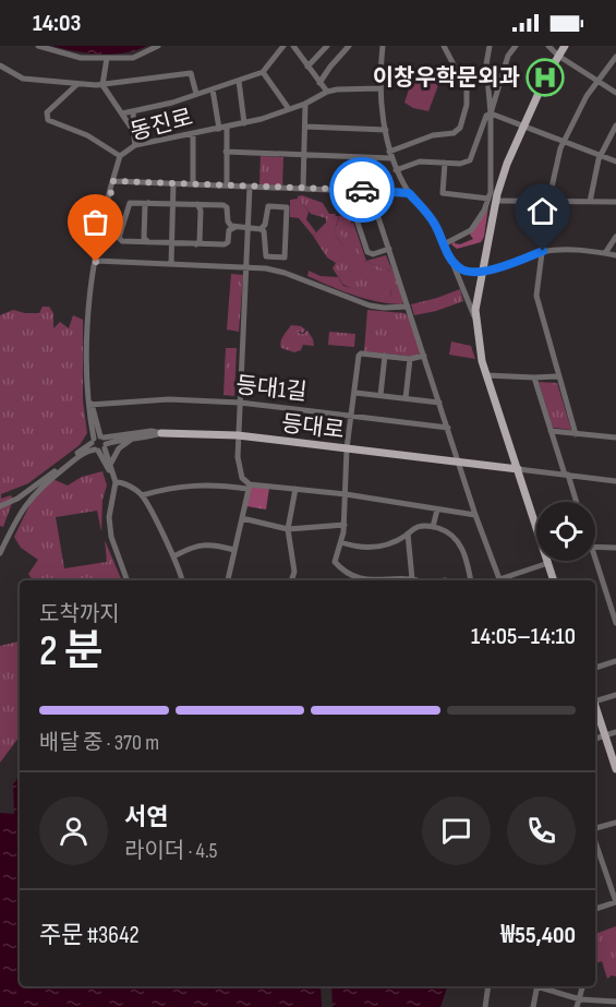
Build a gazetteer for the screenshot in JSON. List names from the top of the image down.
{
  "streets": {
    "main road": ["등대로"],
    "street": ["동진로", "등대1길"]
  },
  "crossings": [
    ["동진로", "등대1길"]
  ],
  "places": {
    "hospital": ["이창우학문외과"]
  },
  "page": {
    "status": "14:03",
    "heading": ["2 분", "도착까지", "14:05–14:10"],
    "panel": [
      "서연",
      "라이더 · 4.5",
      "주문 #3642",
      "₩55,400"
    ],
    "bar": "배달 중 · 370 m"
  }
}
